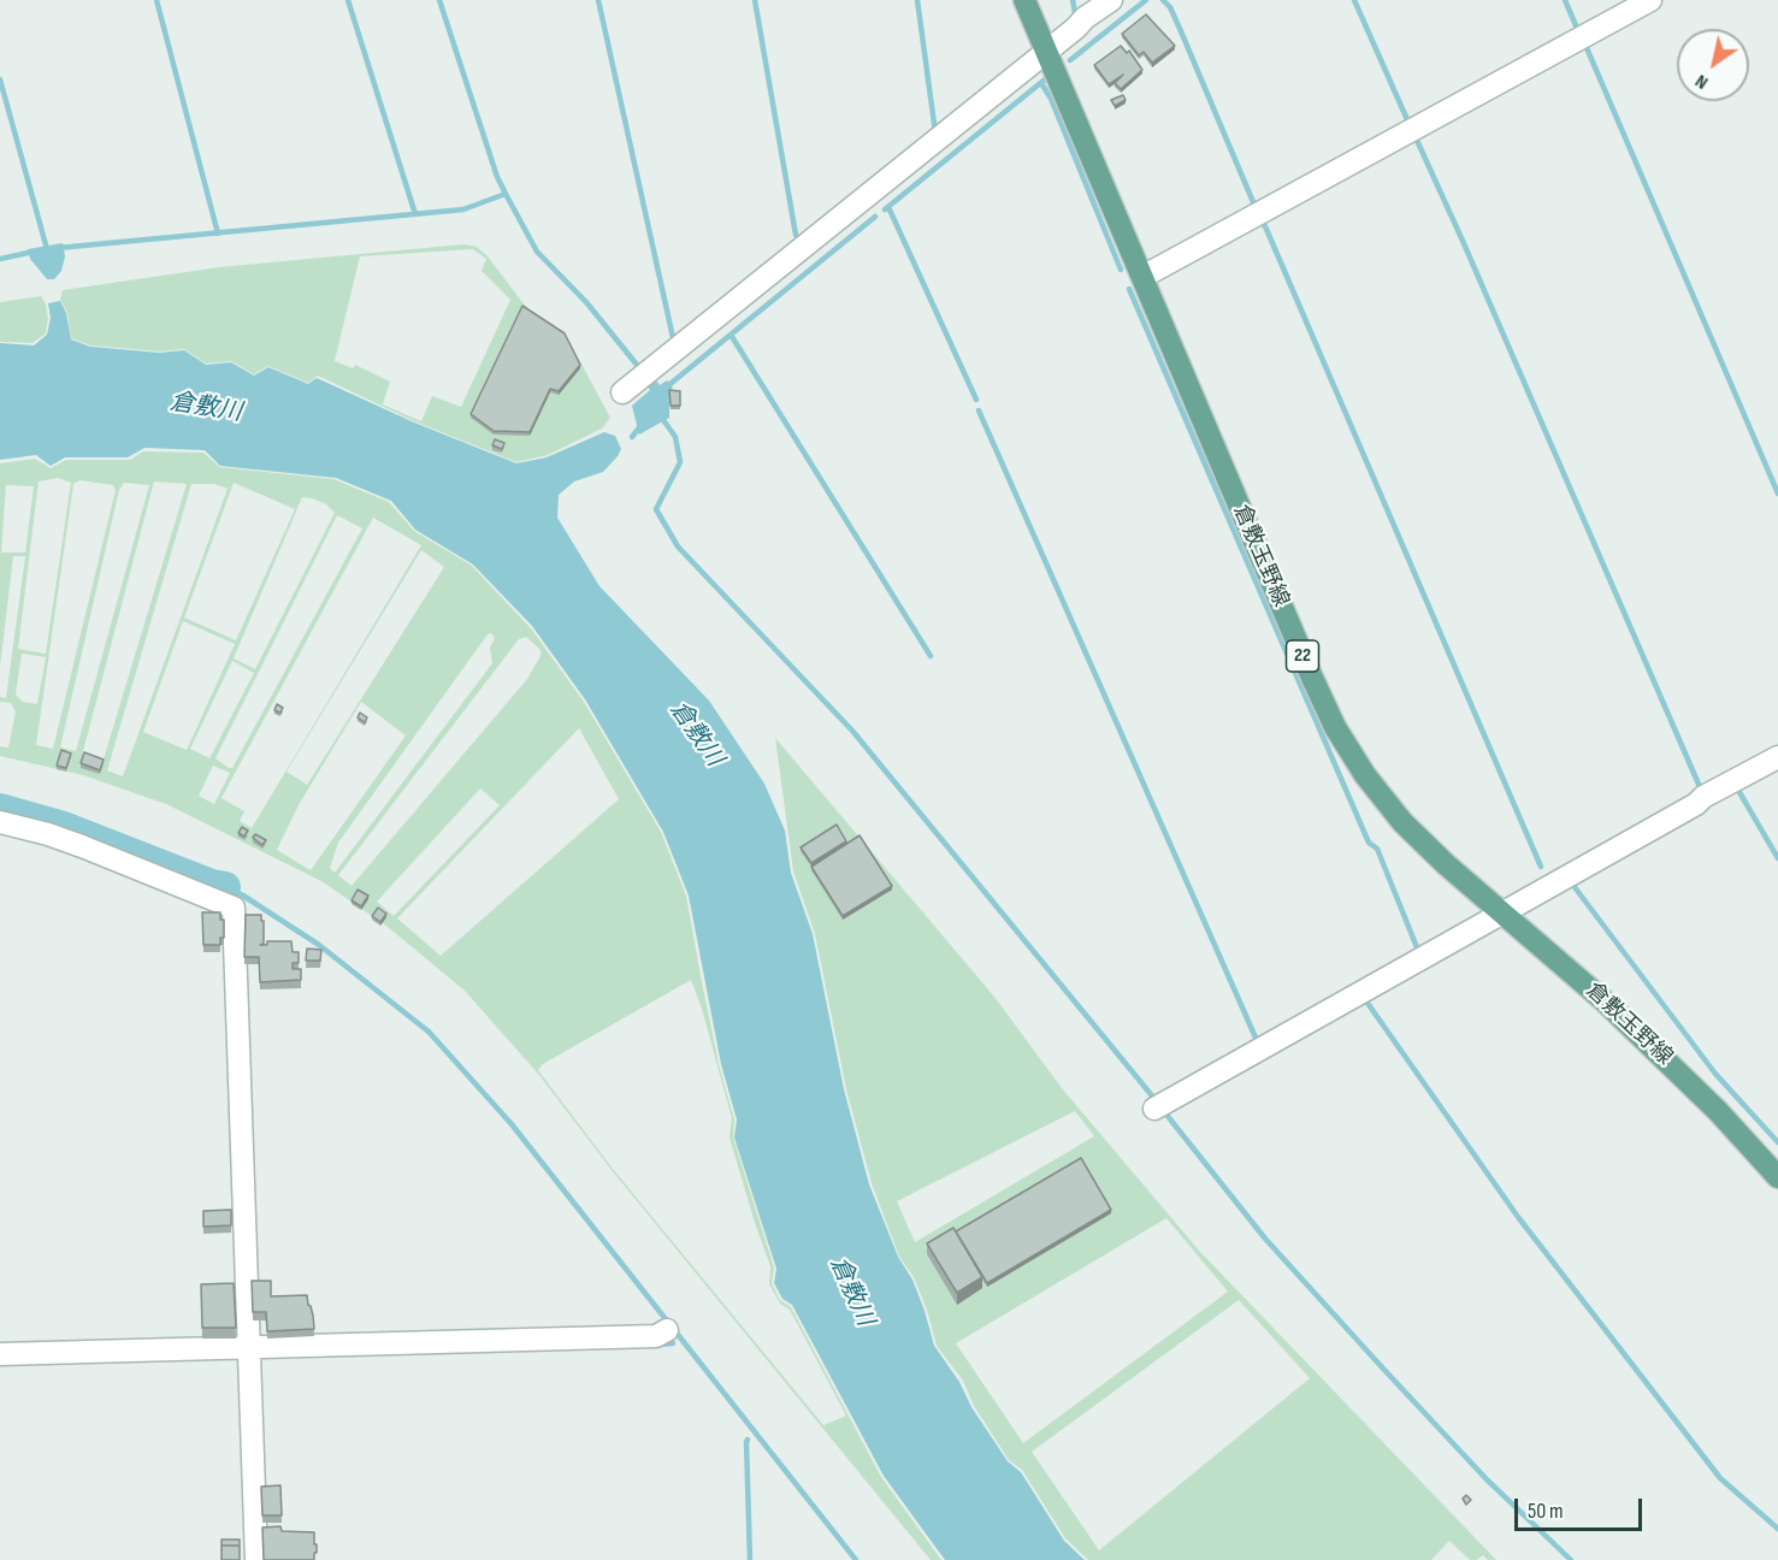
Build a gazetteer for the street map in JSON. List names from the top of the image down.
{
  "streets": {
    "main road": ["倉敷玉野線", "22"]
  },
  "water": ["倉敷川"],
  "scale_bar": "50 m",
  "north": "bottom left"
}
